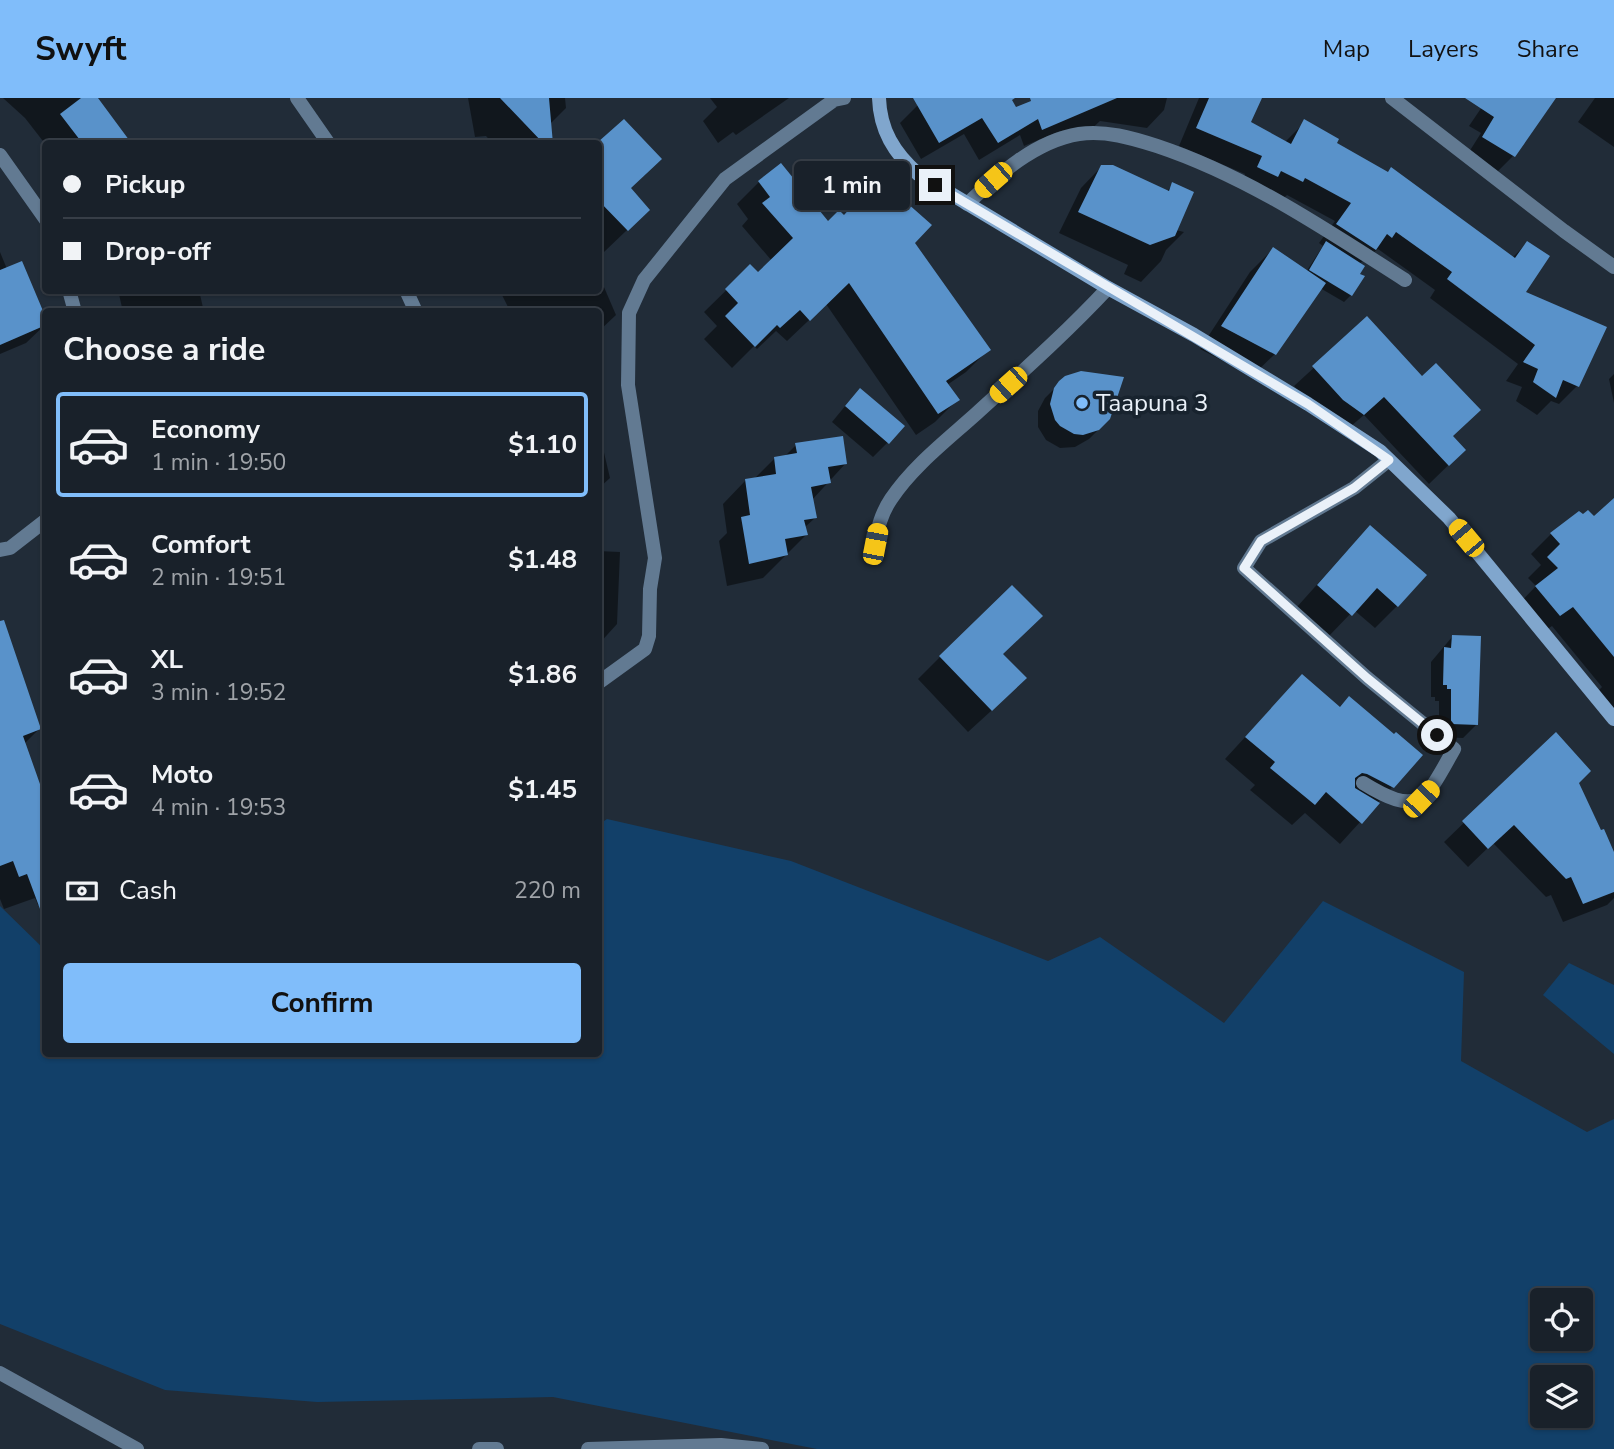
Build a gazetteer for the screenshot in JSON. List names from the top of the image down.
{
  "places": ["Taapuna 3"],
  "page": {
    "header": "Swyft",
    "nav": ["Map", "Layers", "Share"],
    "banner": ["Pickup", "Drop-off"],
    "bubble": "1 min",
    "heading": "Choose a ride",
    "list": [
      {
        "name": "Economy",
        "note": "1 min · 19:50",
        "value": "$1.10"
      },
      {
        "name": "Comfort",
        "note": "2 min · 19:51",
        "value": "$1.48"
      },
      {
        "name": "XL",
        "note": "3 min · 19:52",
        "value": "$1.86"
      },
      {
        "name": "Moto",
        "note": "4 min · 19:53",
        "value": "$1.45"
      }
    ],
    "pay": ["Cash", "220 m"],
    "buttons": "Confirm"
  }
}
